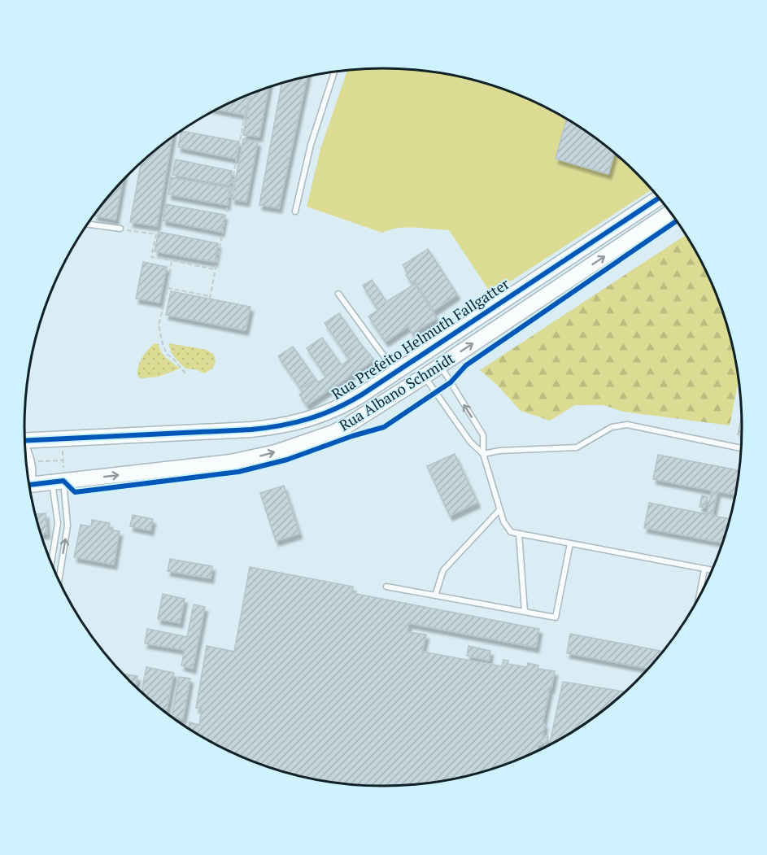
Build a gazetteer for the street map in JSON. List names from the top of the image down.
{
  "streets": {
    "main road": ["Rua Prefeito Helmuth Fallgatter", "Rua Albano Schmidt"]
  },
  "one_way": ["Rua Albano Schmidt"]
}
